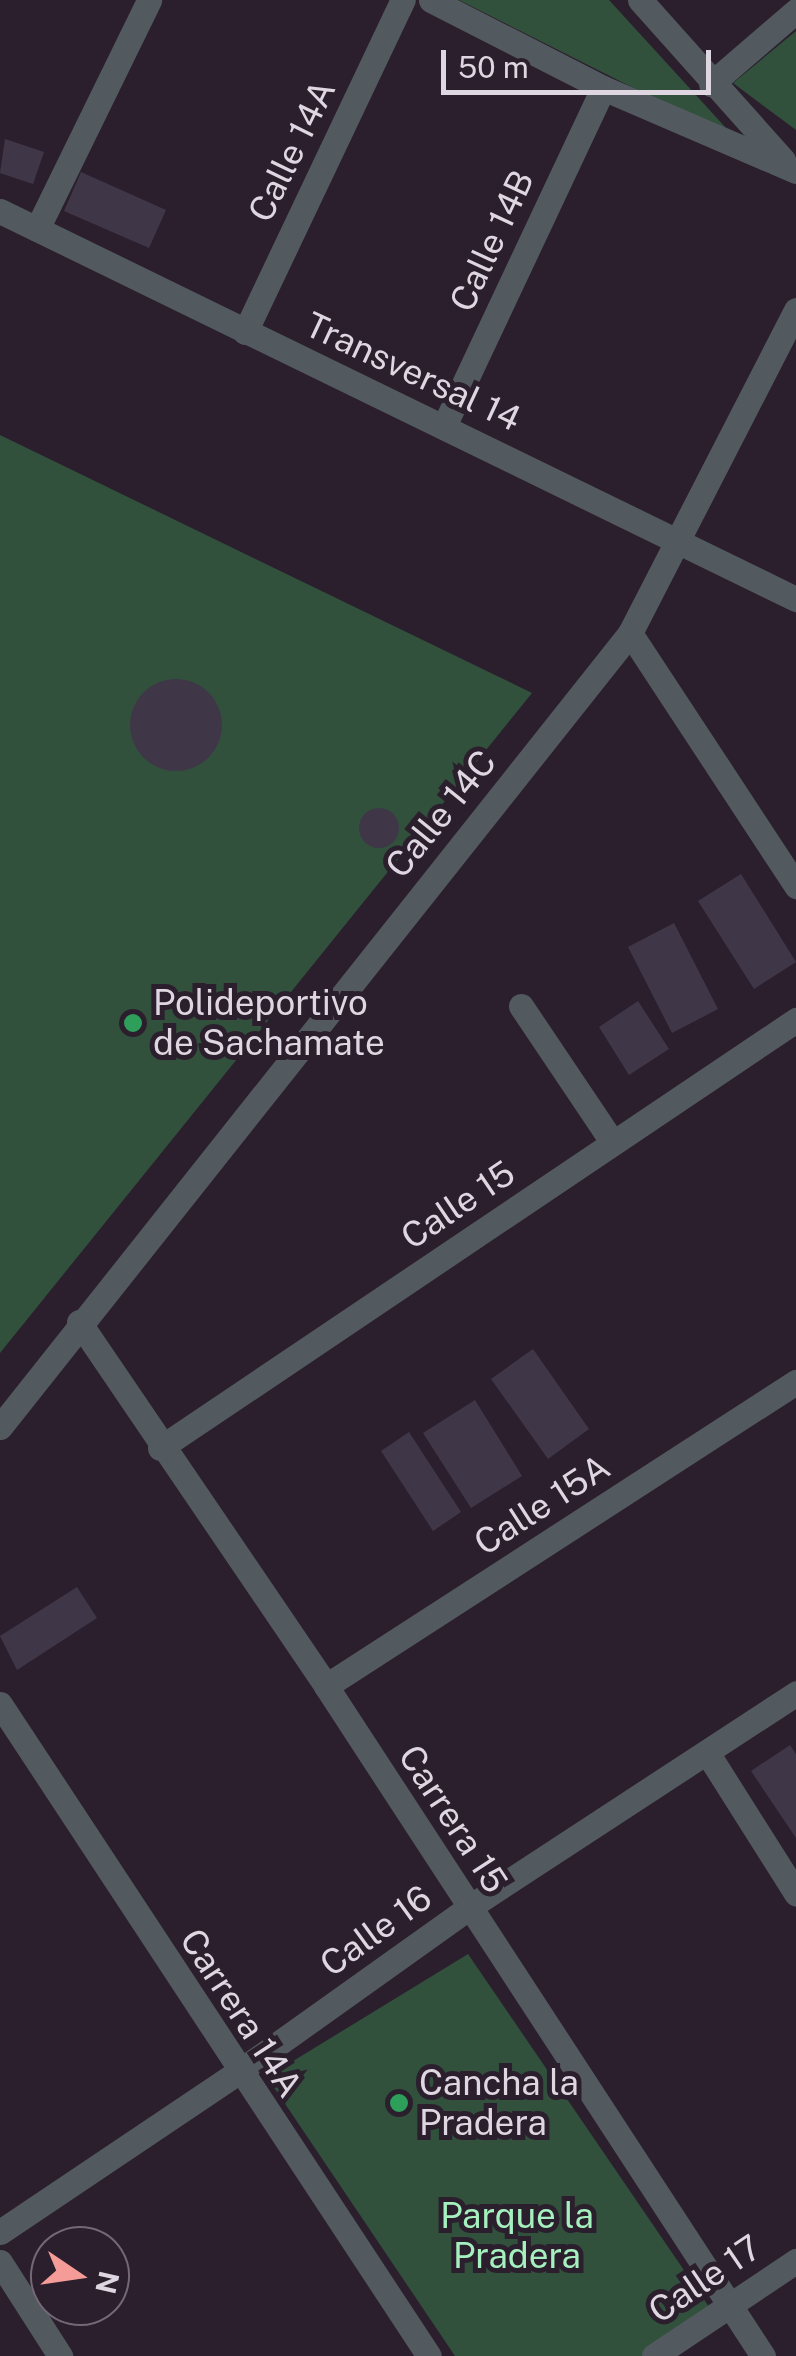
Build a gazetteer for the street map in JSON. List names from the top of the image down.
{
  "streets": {
    "street": [
      "Calle 14A",
      "Calle 14B",
      "Transversal 14",
      "Calle 14C",
      "Calle 15",
      "Calle 15A",
      "Carrera 15",
      "Calle 16",
      "Carrera 14A",
      "Calle 17"
    ]
  },
  "crossings": [
    ["Calle 14A", "Transversal 14"],
    ["Calle 14B", "Transversal 14"],
    ["Transversal 14", "Calle 14C"],
    ["Calle 14C", "Carrera 15"],
    ["Calle 15", "Carrera 15"],
    ["Calle 15A", "Carrera 15"],
    ["Carrera 15", "Calle 16"],
    ["Carrera 15", "Calle 17"],
    ["Calle 16", "Carrera 14A"]
  ],
  "parks": ["Parque la Pradera"],
  "places": ["Polideportivo de Sachamate", "Cancha la Pradera"],
  "scale_bar": "50 m",
  "north": "right"
}
